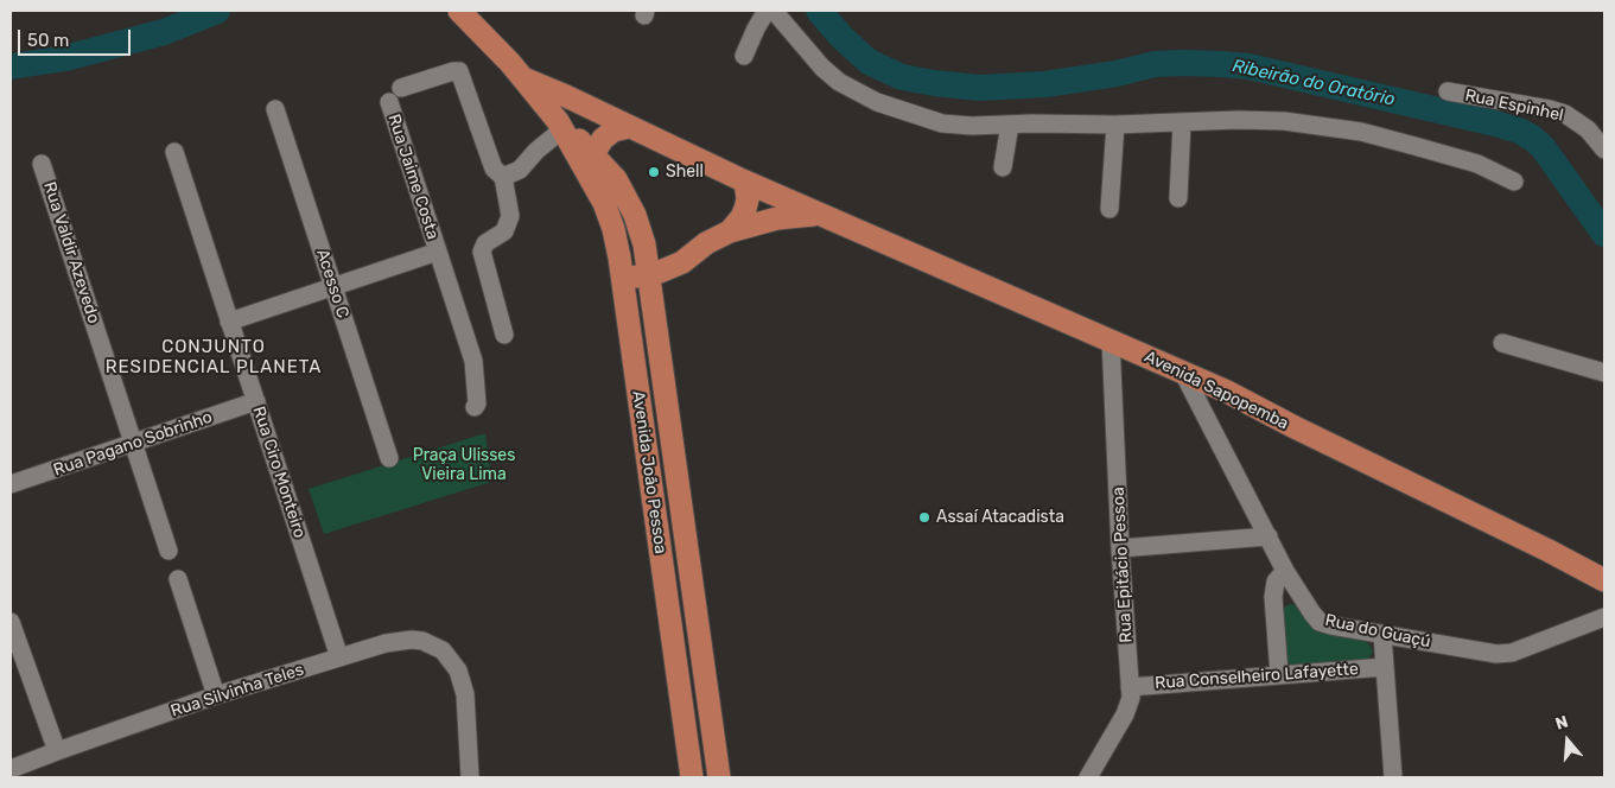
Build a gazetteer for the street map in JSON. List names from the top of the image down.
{
  "streets": {
    "main road": ["Avenida Sapopemba", "Avenida João Pessoa"],
    "street": [
      "Rua Espinhel",
      "Rua Jaime Costa",
      "Rua Valdir Azevedo",
      "Acesso C",
      "Rua Pagano Sobrinho",
      "Rua Ciro Monteiro",
      "Rua Epitácio Pessoa",
      "Rua do Guaçú",
      "Rua Conselheiro Lafayette",
      "Rua Silvinha Teles"
    ]
  },
  "crossings": [
    ["Rua Jaime Costa", "Acesso C"],
    ["Rua Jaime Costa", "Rua Ciro Monteiro"],
    ["Rua Valdir Azevedo", "Rua Pagano Sobrinho"],
    ["Avenida Sapopemba", "Avenida João Pessoa"],
    ["Avenida Sapopemba", "Rua Epitácio Pessoa"],
    ["Avenida Sapopemba", "Rua do Guaçú"],
    ["Rua Pagano Sobrinho", "Rua Ciro Monteiro"],
    ["Rua Ciro Monteiro", "Rua Silvinha Teles"],
    ["Rua Epitácio Pessoa", "Rua Conselheiro Lafayette"]
  ],
  "districts": ["CONJUNTO RESIDENCIAL PLANETA"],
  "water": ["Ribeirão do Oratório"],
  "parks": ["Praça Ulisses Vieira Lima"],
  "places": ["Shell", "Assaí Atacadista"],
  "scale_bar": "50 m",
  "north": "top"
}
